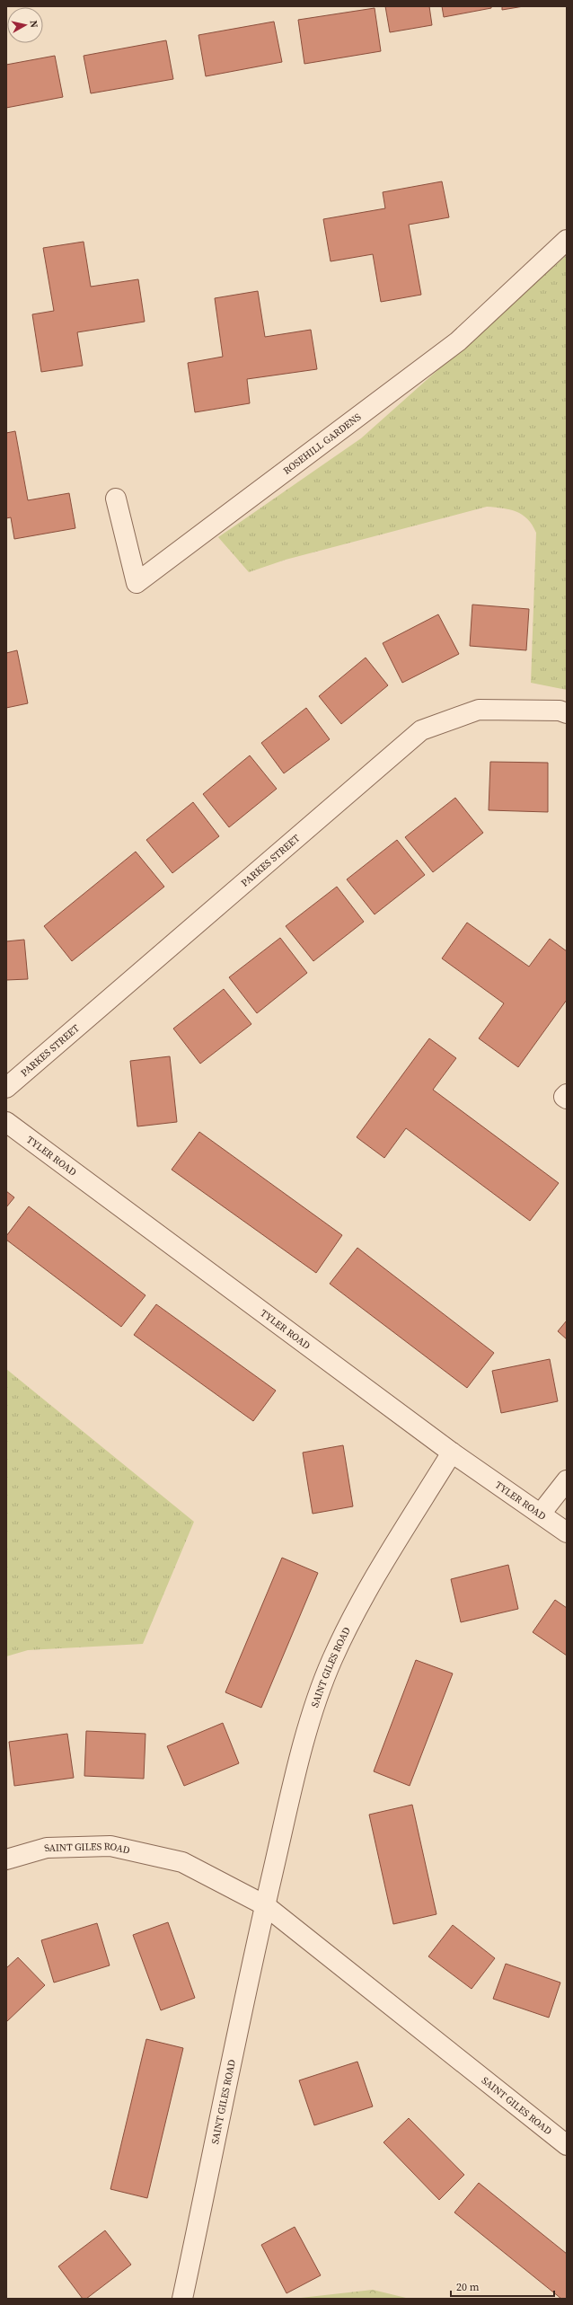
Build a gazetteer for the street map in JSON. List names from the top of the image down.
{
  "streets": {
    "street": [
      "ROSEHILL GARDENS",
      "PARKES STREET",
      "TYLER ROAD",
      "SAINT GILES ROAD"
    ]
  },
  "crossings": [
    ["TYLER ROAD", "SAINT GILES ROAD"]
  ],
  "scale_bar": "20 m",
  "north": "right"
}
